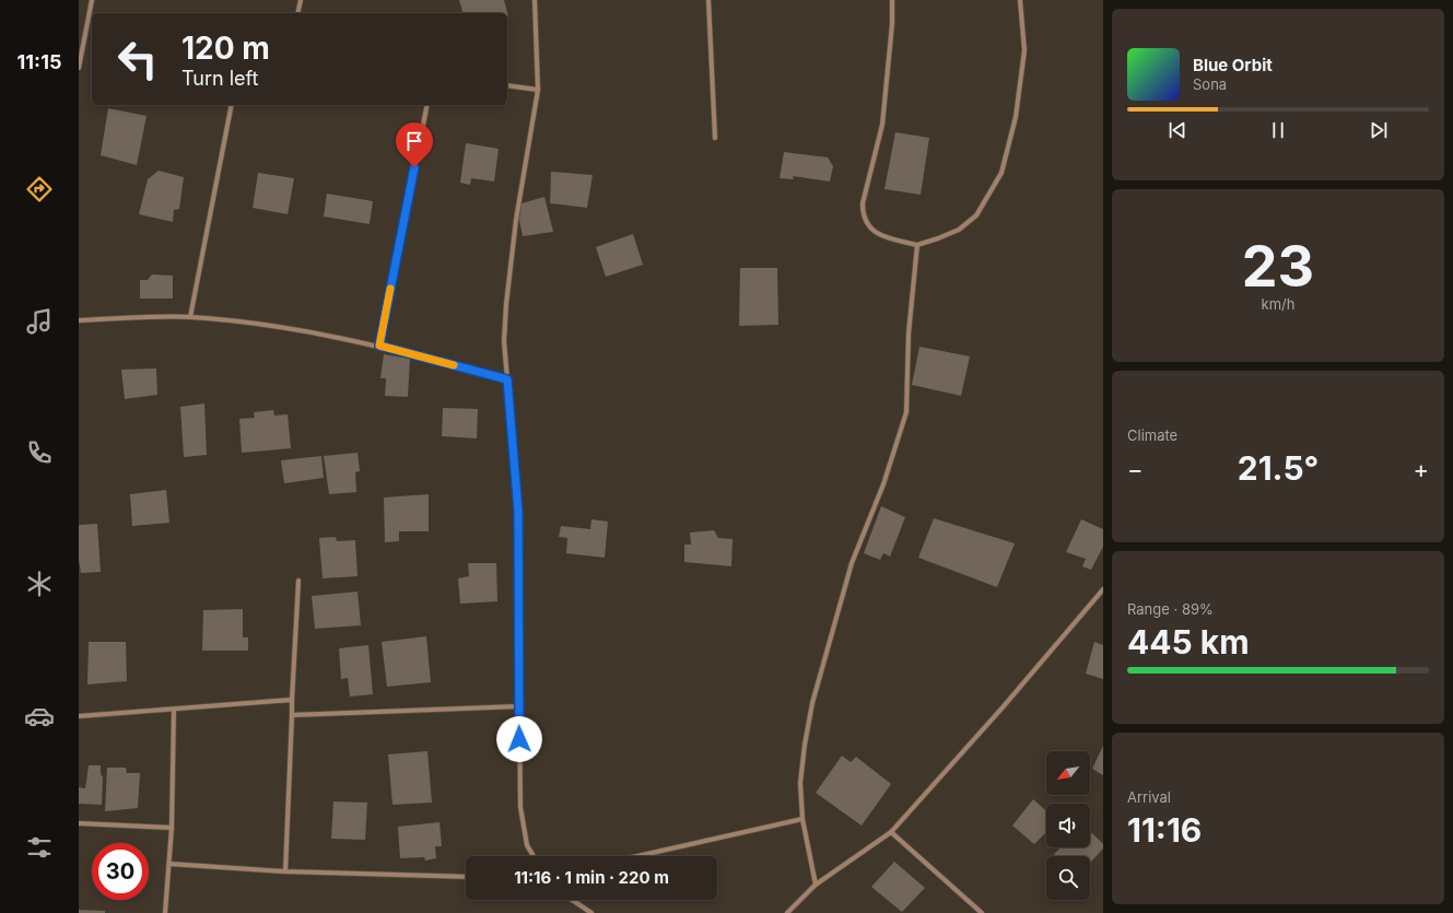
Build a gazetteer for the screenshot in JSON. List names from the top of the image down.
{
  "north": "bottom left",
  "page": {
    "tabs": "11:15",
    "turn": ["120 m", "Turn left"],
    "song": ["Blue Orbit", "Sona"],
    "tile": [
      ["23", "km/h"],
      "Climate",
      ["Range · 89%", "445 km"],
      ["Arrival", "11:16"]
    ],
    "heat": ["−", "21.5°", "+"],
    "limit": "30",
    "trip": "11:16 · 1 min · 220 m"
  }
}
